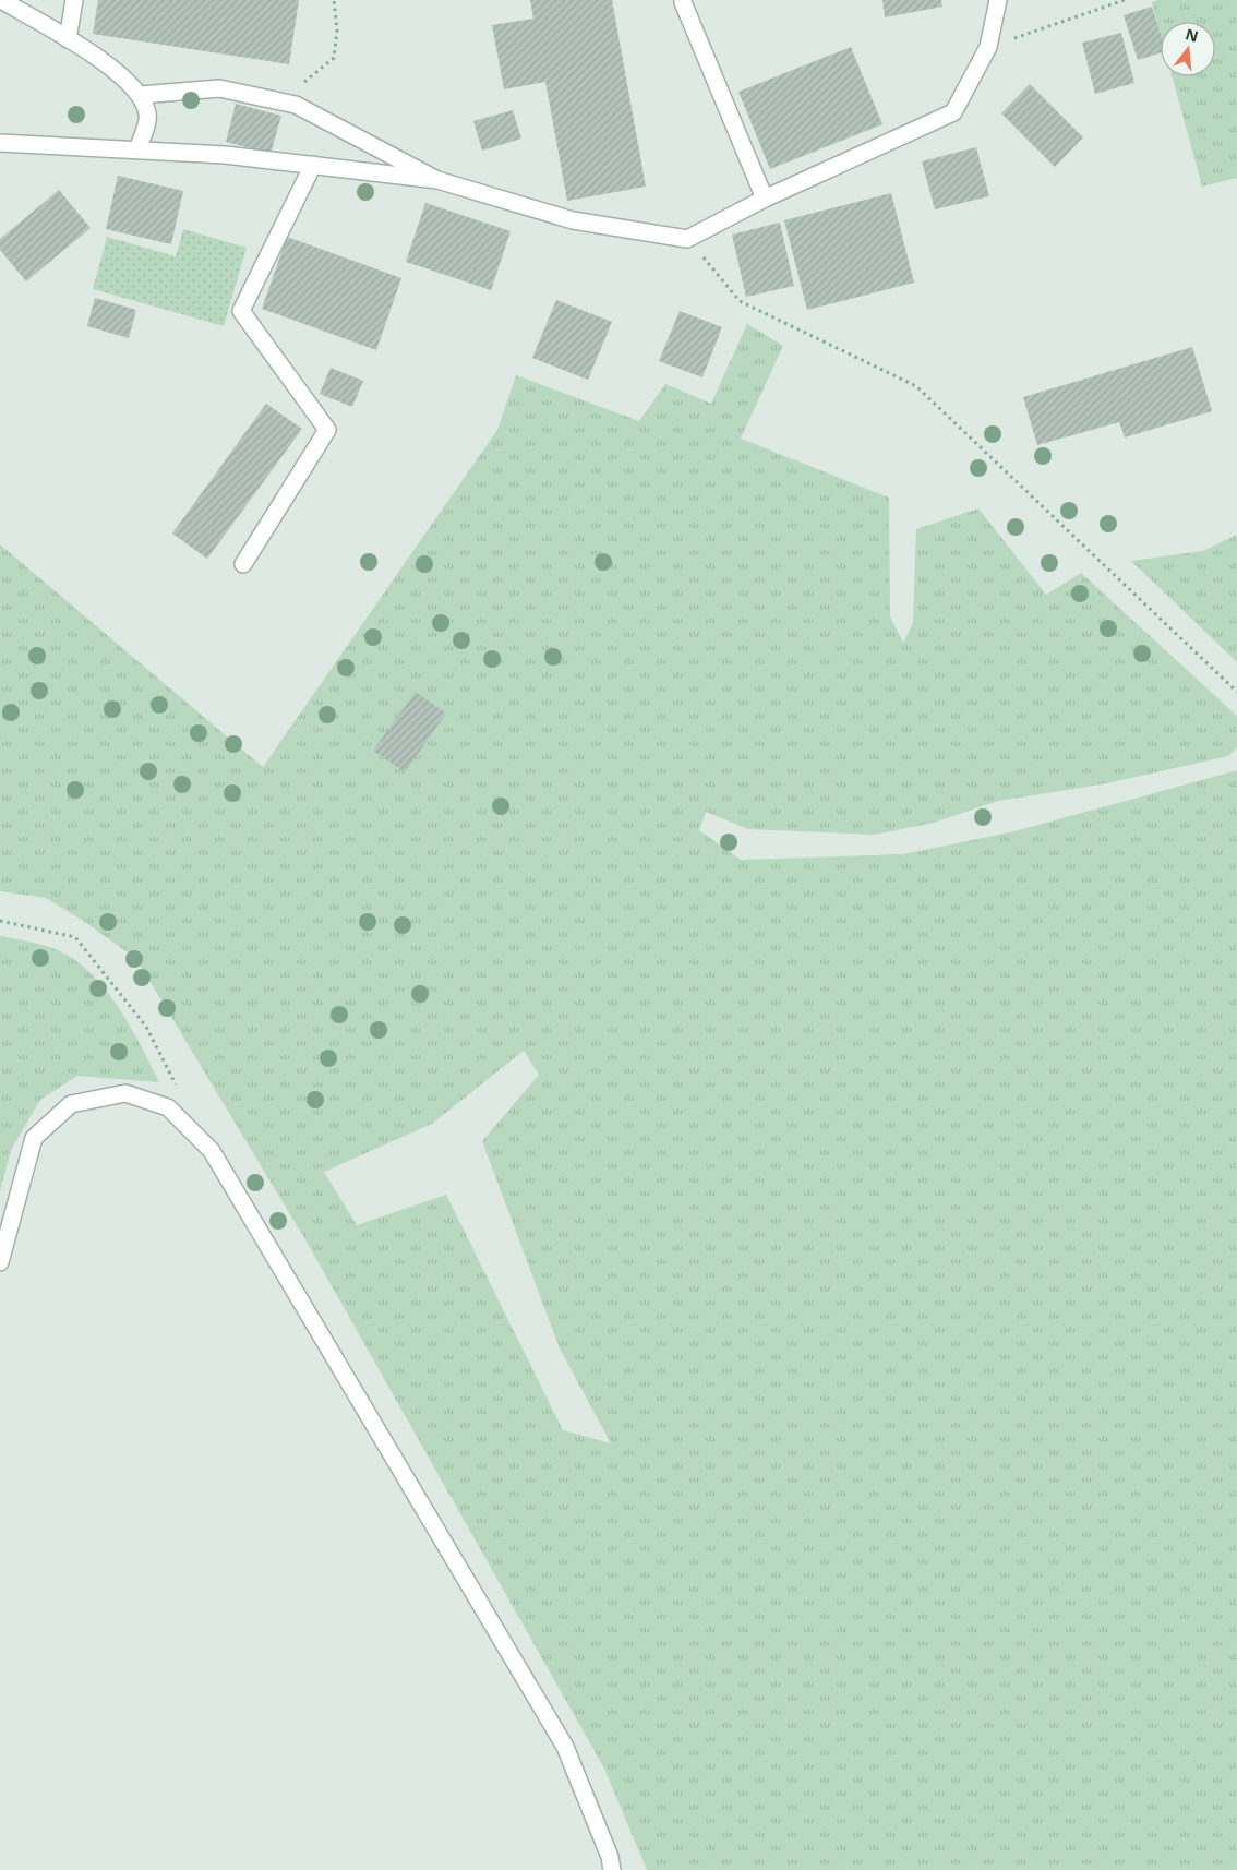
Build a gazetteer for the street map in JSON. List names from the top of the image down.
{
  "north": "top"
}
